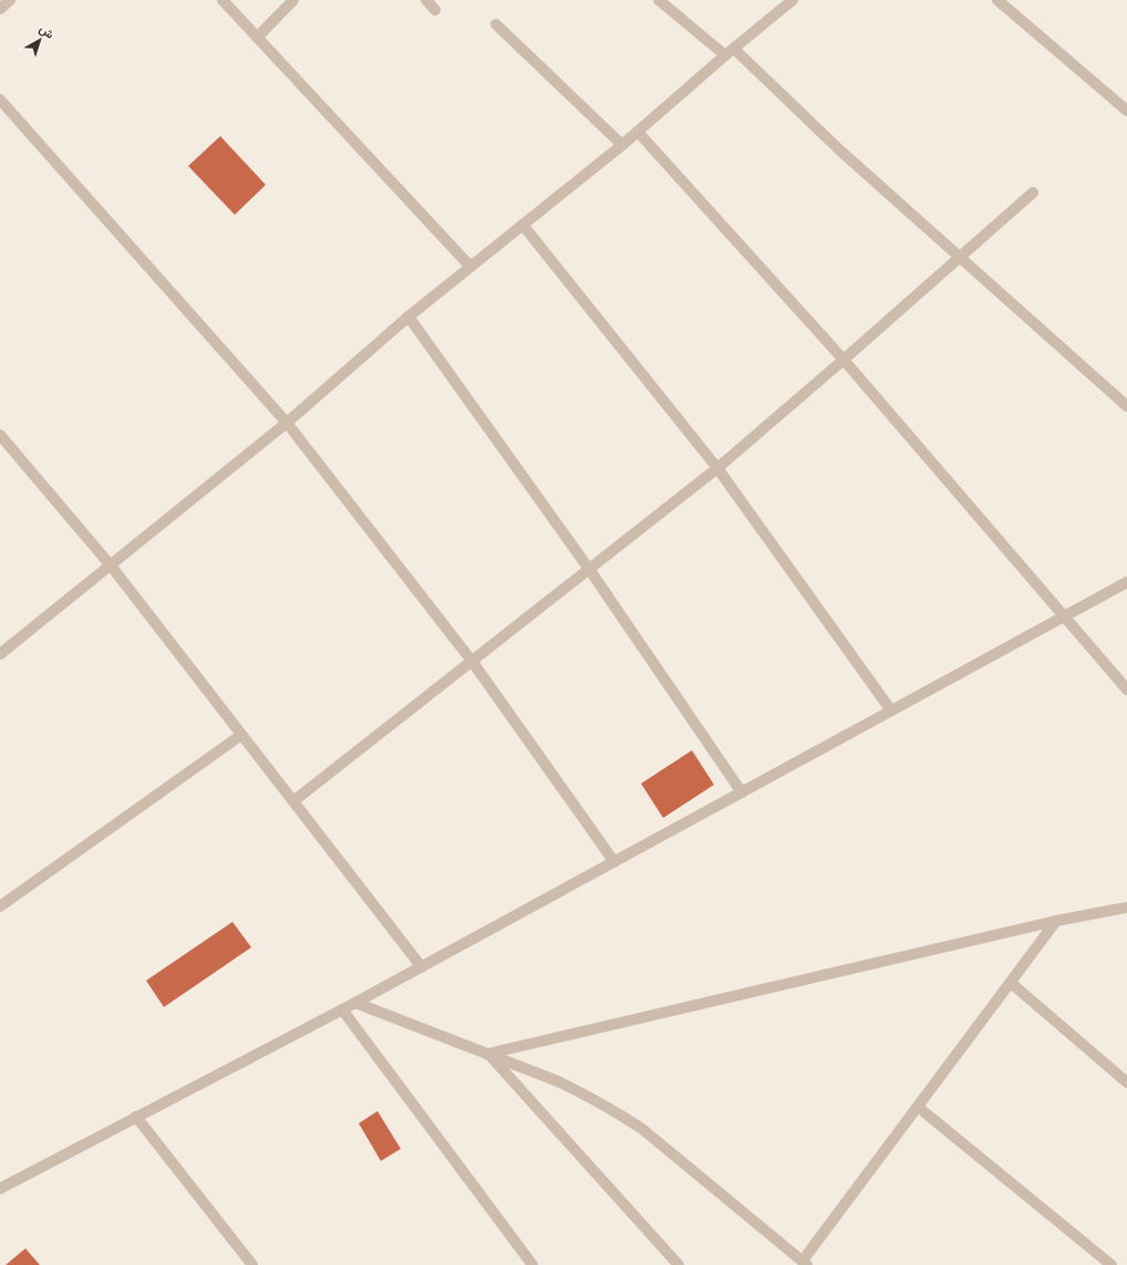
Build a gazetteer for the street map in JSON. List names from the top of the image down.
{
  "north": "top right"
}
